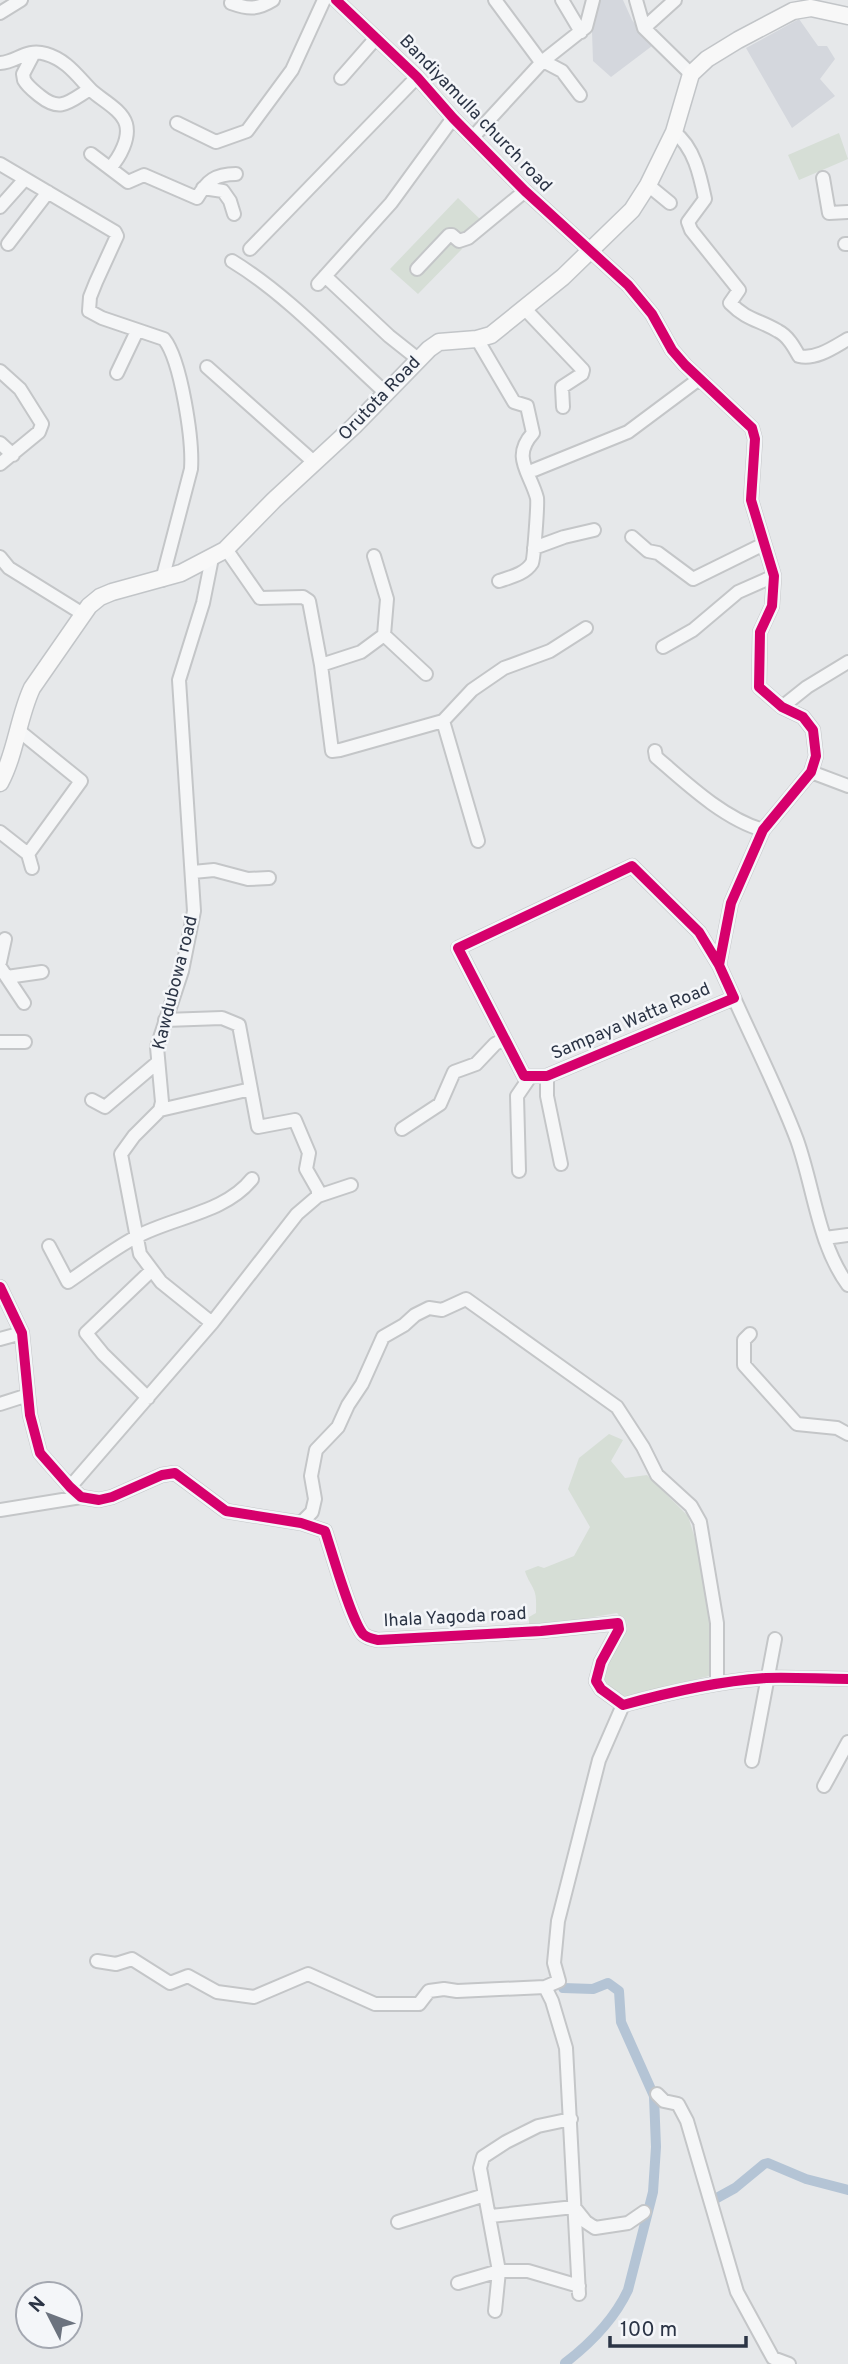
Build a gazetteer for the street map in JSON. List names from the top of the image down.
{
  "streets": {
    "main road": ["Orutota Road"],
    "street": [
      "Bandiyamulla church road",
      "Kawdubowa road",
      "Sampaya Watta Road",
      "Ihala Yagoda road"
    ]
  },
  "crossings": [
    ["Bandiyamulla church road", "Orutota Road"],
    ["Orutota Road", "Kawdubowa road"]
  ],
  "scale_bar": "100 m",
  "north": "top left"
}
